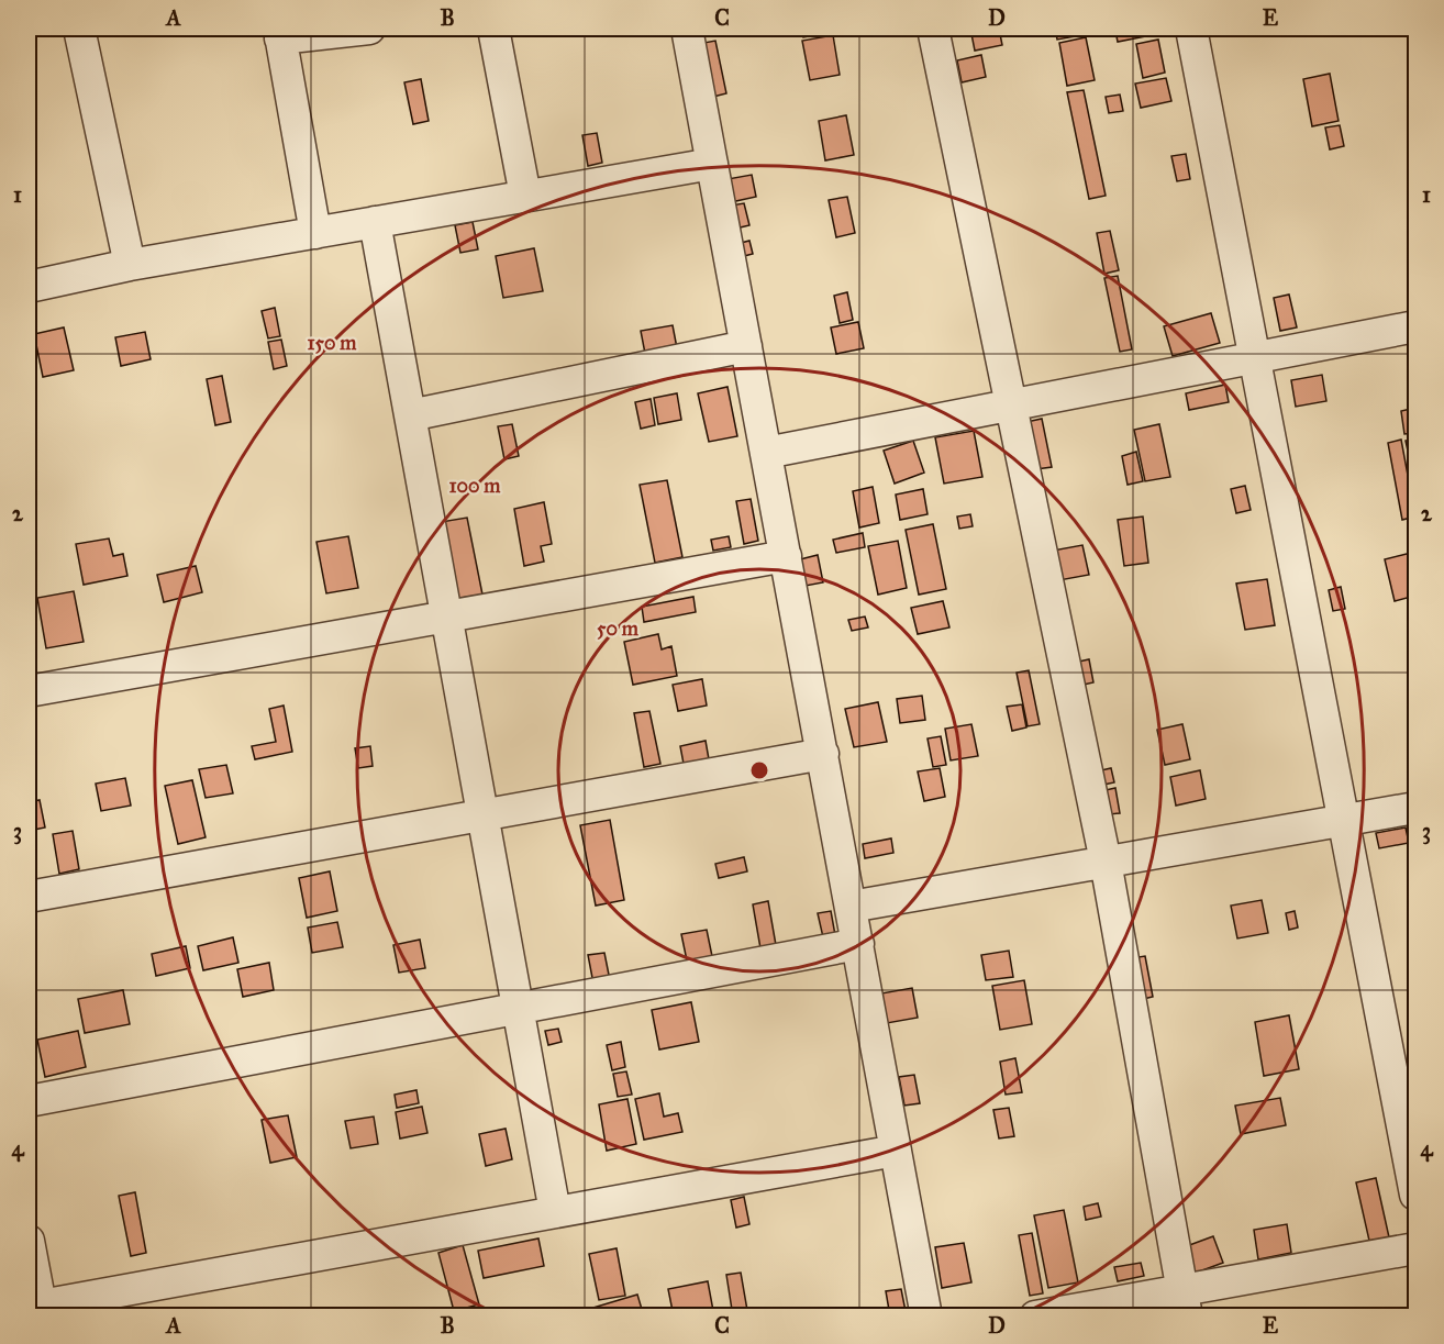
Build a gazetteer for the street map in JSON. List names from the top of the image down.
{
  "grid": {
    "columns": [
      "A",
      "B",
      "C",
      "D",
      "E"
    ],
    "rows": [
      "1",
      "2",
      "3",
      "4"
    ]
  },
  "rings": ["150 m", "100 m", "50 m"]
}
